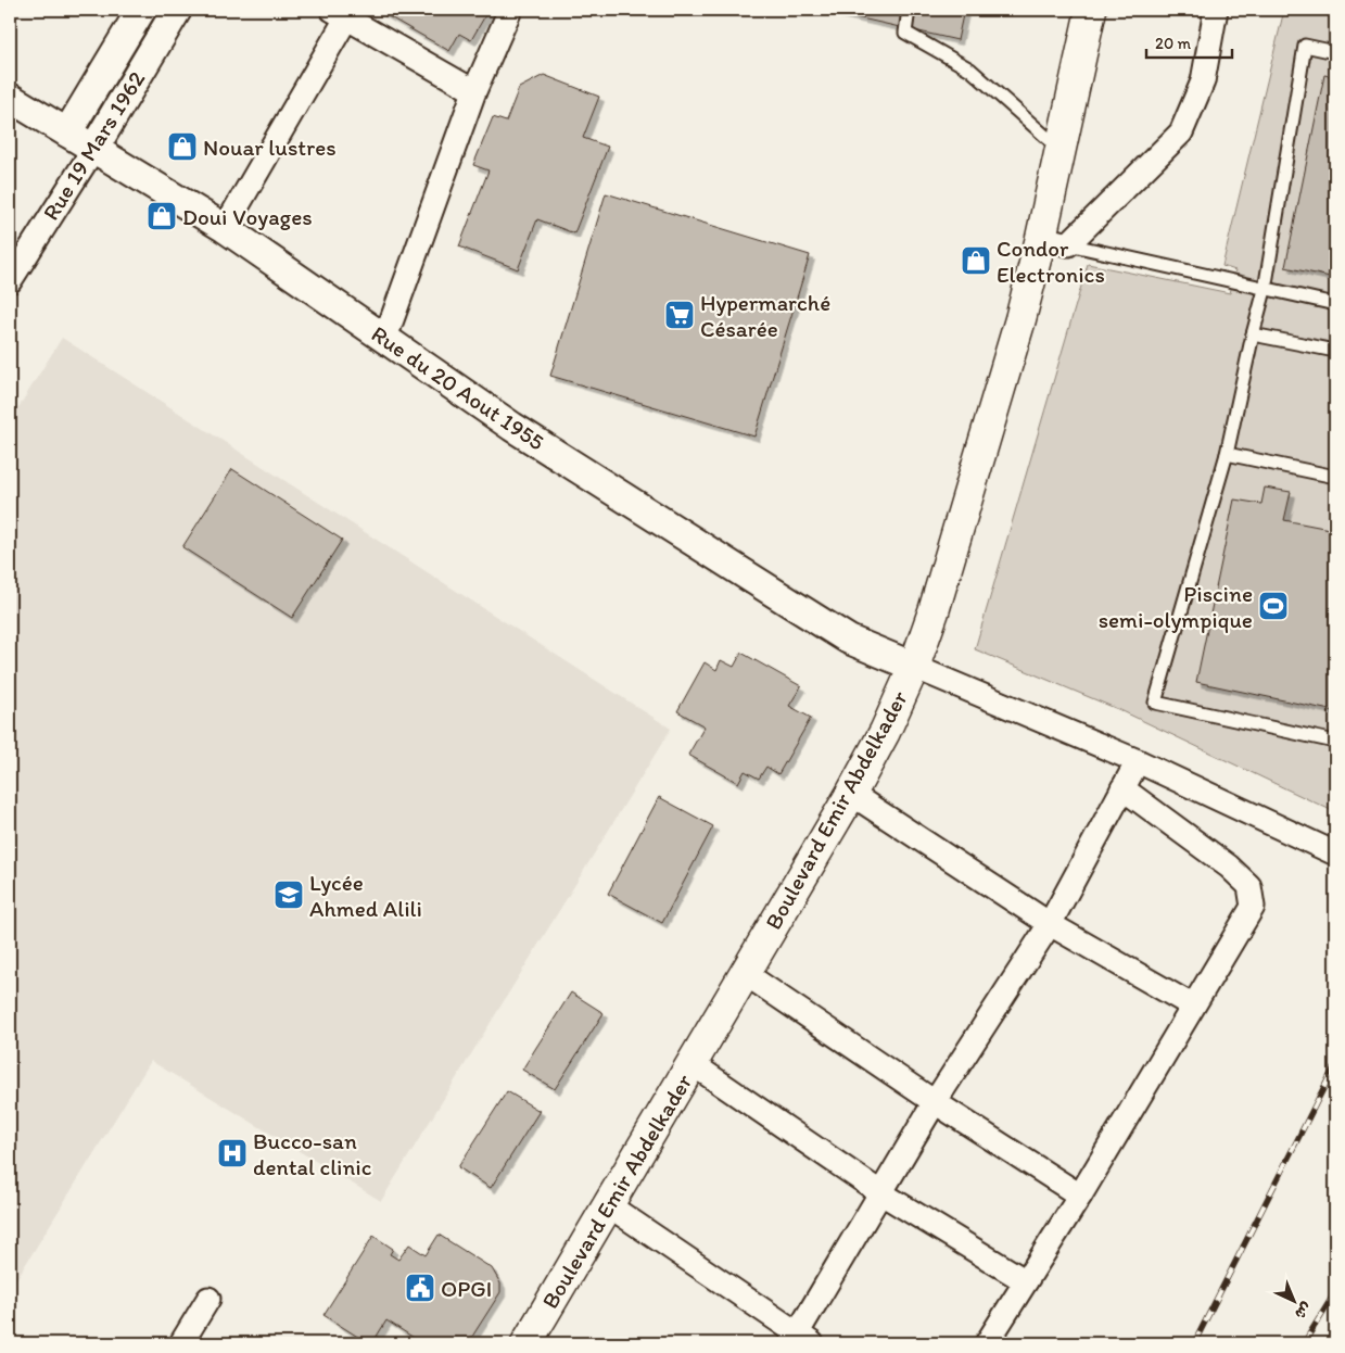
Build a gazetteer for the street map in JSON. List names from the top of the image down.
{
  "streets": {
    "main road": ["Boulevard Emir Abdelkader"],
    "street": ["Rue 19 Mars 1962", "Rue du 20 Aout 1955"]
  },
  "crossings": [
    ["Rue 19 Mars 1962", "Rue du 20 Aout 1955"],
    ["Rue du 20 Aout 1955", "Boulevard Emir Abdelkader"]
  ],
  "places": {
    "shop": ["Nouar lustres", "Doui Voyages", "Condor Electronics"],
    "supermarket": ["Hypermarché Césarée"],
    "sports": ["Piscine semi-olympique"],
    "school or university": ["Lycée Ahmed Alili"],
    "hospital": ["Bucco-san dental clinic"],
    "public building": ["OPGI"]
  },
  "scale_bar": "20 m",
  "north": "bottom right"
}
